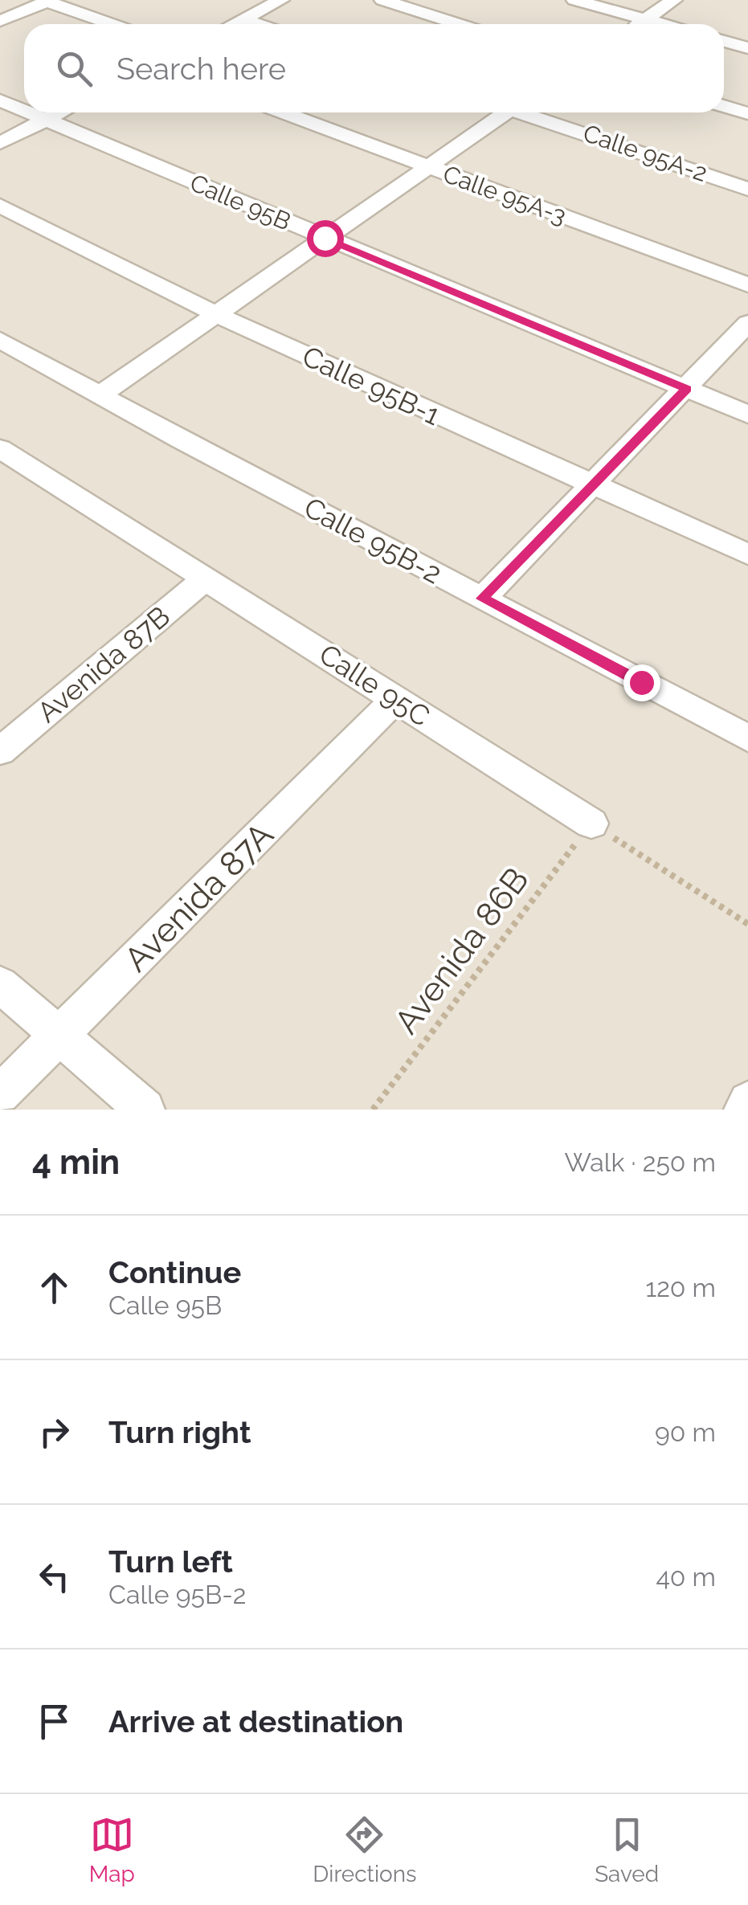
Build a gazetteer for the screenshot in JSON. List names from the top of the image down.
{
  "streets": {
    "street": [
      "Calle 95A-2",
      "Calle 95A-3",
      "Calle 95B",
      "Calle 95B-1",
      "Calle 95B-2",
      "Avenida 87B",
      "Calle 95C",
      "Avenida 87A"
    ],
    "path": ["Avenida 86B"]
  },
  "crossings": [
    ["Avenida 87B", "Calle 95C"],
    ["Calle 95C", "Avenida 87A"],
    ["Calle 95C", "Avenida 86B"]
  ],
  "page": {
    "search": "Search here",
    "heading": ["4 min", "Walk · 250 m"],
    "list": [
      ["Continue", "Calle 95B", "120 m"],
      ["Turn right", "90 m"],
      ["Turn left", "Calle 95B-2", "40 m"],
      "Arrive at destination"
    ],
    "nav": ["Map", "Directions", "Saved"]
  }
}
